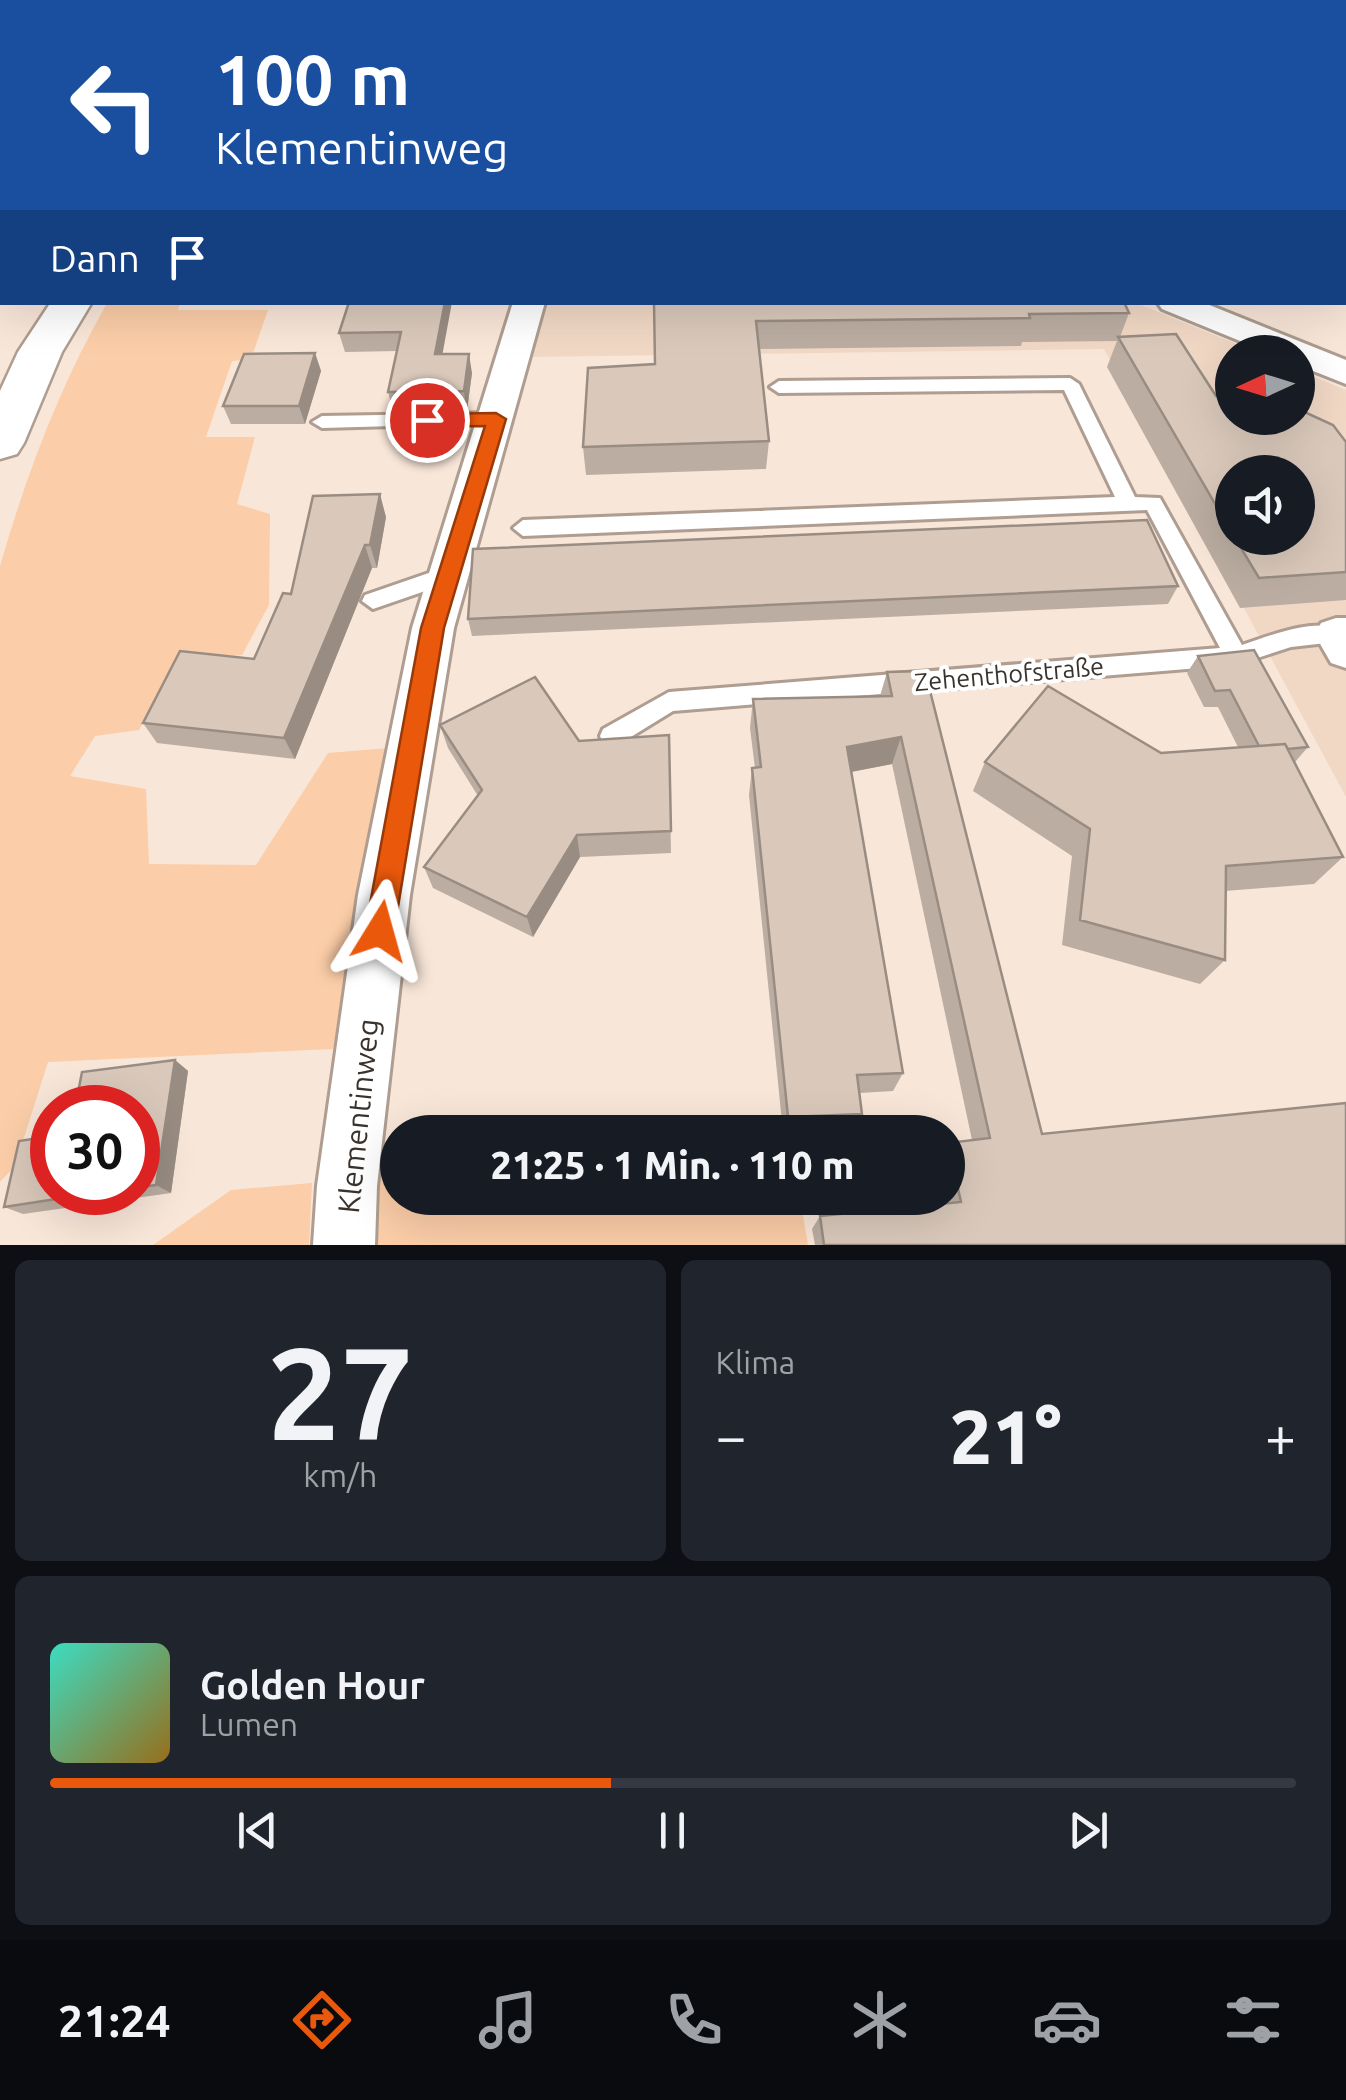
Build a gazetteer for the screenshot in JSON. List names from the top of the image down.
{
  "streets": {
    "street": ["Klementinweg"],
    "lane": ["Zehenthofstraße"]
  },
  "north": "left",
  "page": {
    "turn": ["100 m", "Klementinweg"],
    "then": "Dann",
    "limit": "30",
    "trip": "21:25 · 1 Min. · 110 m",
    "tile": [
      ["27", "km/h"],
      "Klima"
    ],
    "heat": ["−", "21°", "+"],
    "song": ["Golden Hour", "Lumen"],
    "tabs": "21:24"
  }
}
